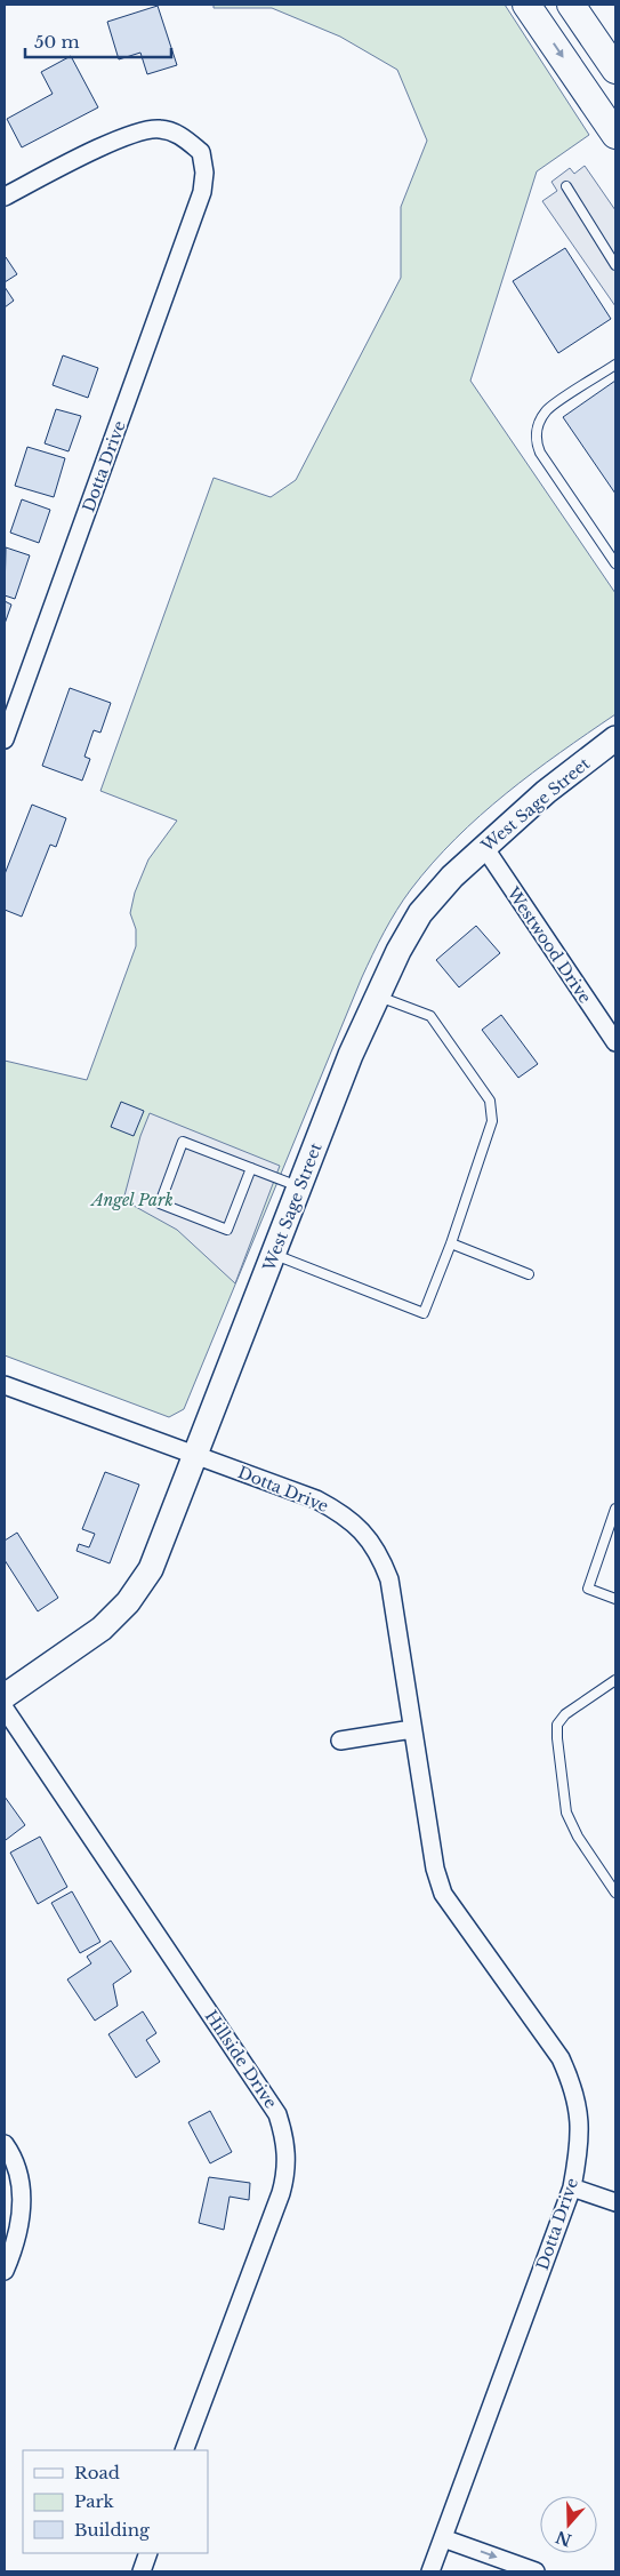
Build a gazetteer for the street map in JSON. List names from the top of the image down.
{
  "streets": {
    "street": [
      "Dotta Drive",
      "West Sage Street",
      "Westwood Drive",
      "Hillside Drive"
    ]
  },
  "crossings": [
    ["Dotta Drive", "West Sage Street"],
    ["West Sage Street", "Westwood Drive"]
  ],
  "parks": ["Angel Park"],
  "legend": ["Road", "Park", "Building"],
  "scale_bar": "50 m",
  "north": "bottom"
}
